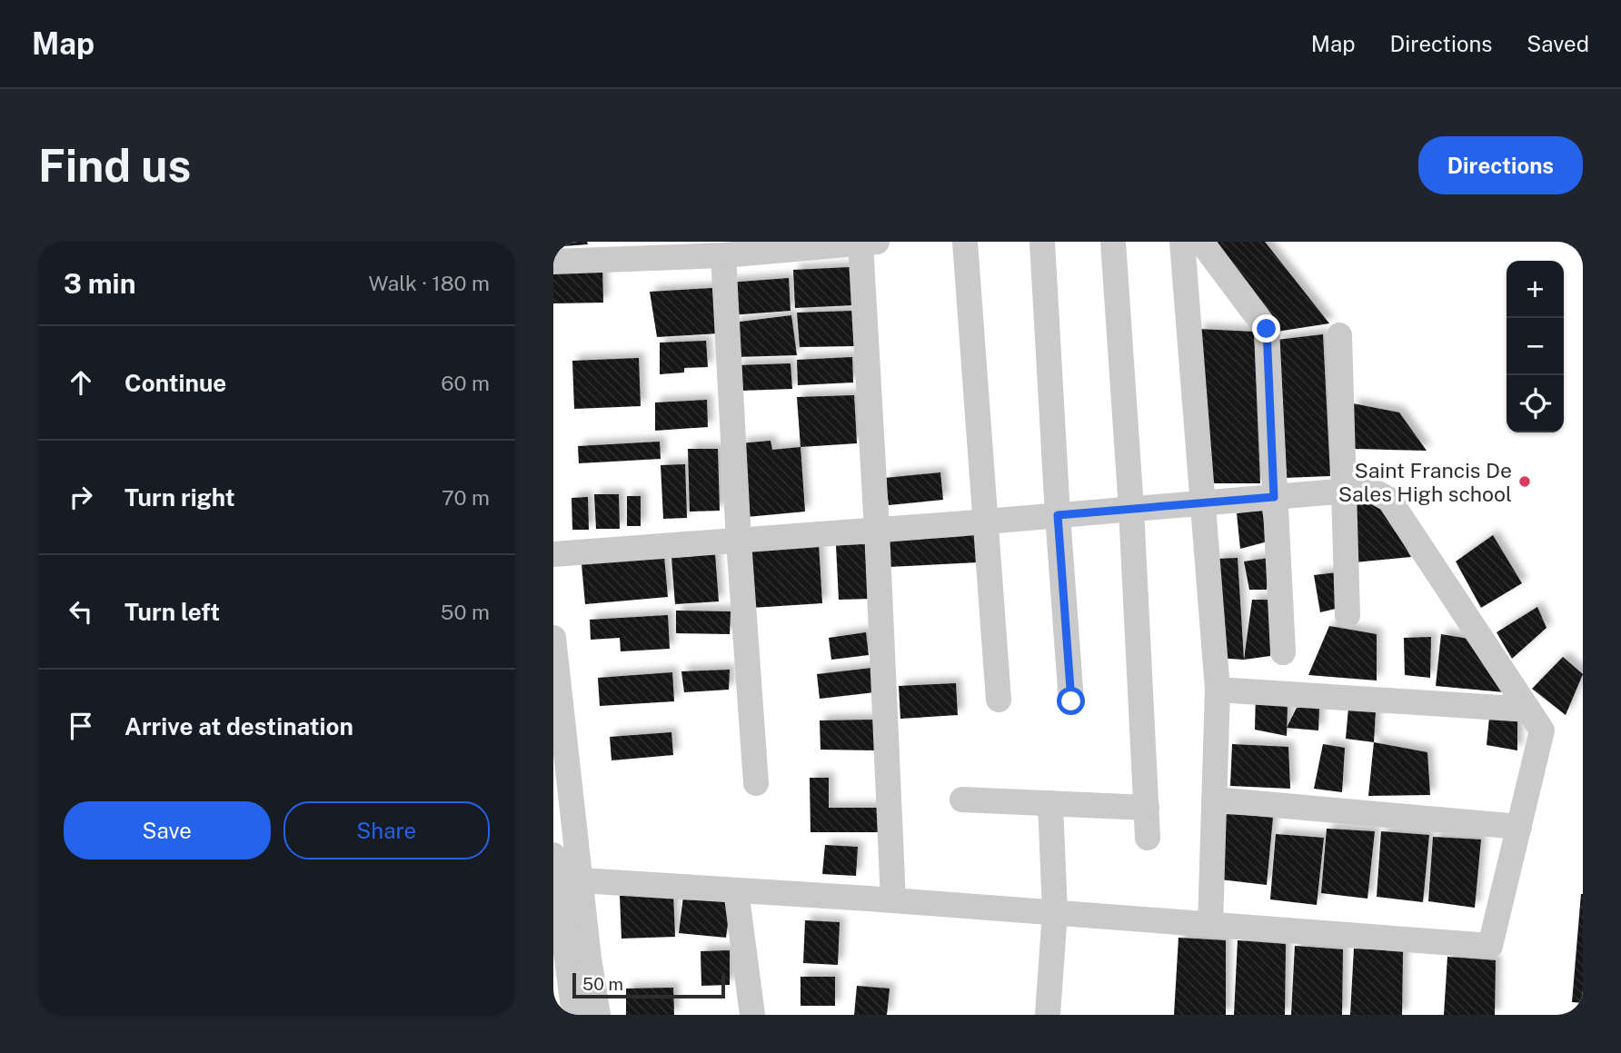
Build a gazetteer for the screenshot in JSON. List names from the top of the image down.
{
  "places": ["Saint Francis De Sales High school"],
  "scale_bar": "50 m",
  "page": {
    "header": "Map",
    "nav": ["Map", "Directions", "Saved"],
    "buttons": [
      "Directions",
      ["Save", "Share"]
    ],
    "title": "Find us",
    "heading": ["3 min", "Walk · 180 m"],
    "map_buttons": ["+", "−"],
    "list": [
      ["Continue", "60 m"],
      ["Turn right", "70 m"],
      ["Turn left", "50 m"],
      "Arrive at destination"
    ],
    "scale": "50 m"
  }
}
